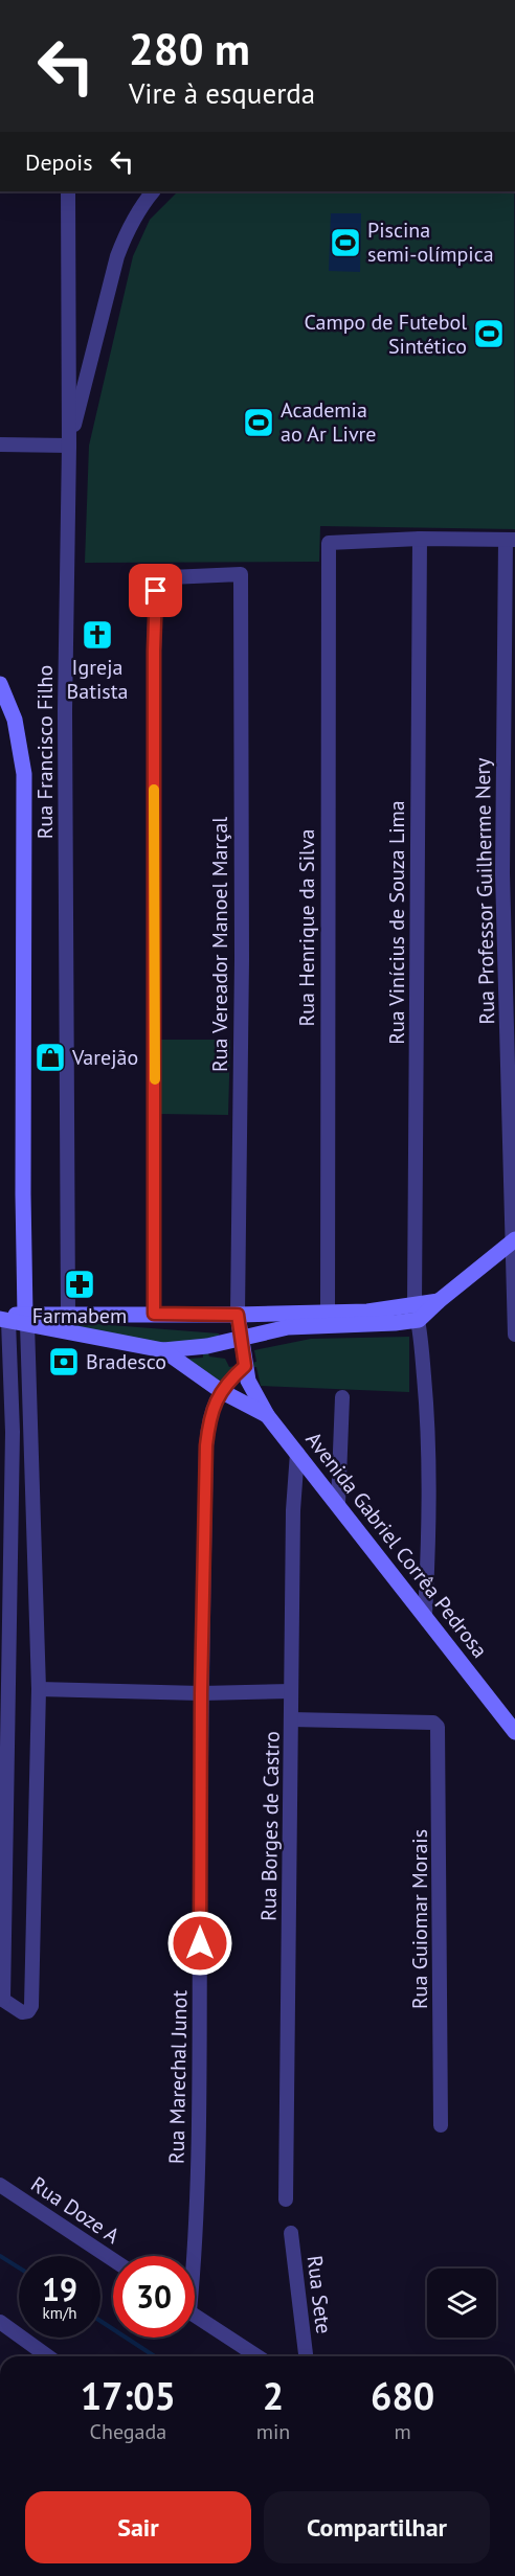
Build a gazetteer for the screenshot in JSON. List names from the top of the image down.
{
  "streets": {
    "street": [
      "Rua Francisco Filho",
      "Rua Professor Guilherme Nery",
      "Rua Vinícius de Souza Lima",
      "Rua Henrique da Silva",
      "Rua Vereador Manoel Marçal",
      "Avenida Gabriel Corrêa Pedrosa",
      "Rua Borges de Castro",
      "Rua Guiomar Morais",
      "Rua Marechal Junot",
      "Rua Doze A",
      "Rua Sete"
    ]
  },
  "crossings": [
    ["Rua Vinícius de Souza Lima", "Rua Henrique da Silva"],
    ["Rua Vinícius de Souza Lima", "Avenida Gabriel Corrêa Pedrosa"],
    ["Rua Vereador Manoel Marçal", "Avenida Gabriel Corrêa Pedrosa"],
    ["Avenida Gabriel Corrêa Pedrosa", "Rua Borges de Castro"],
    ["Avenida Gabriel Corrêa Pedrosa", "Rua Marechal Junot"],
    ["Rua Borges de Castro", "Rua Guiomar Morais"]
  ],
  "places": {
    "sports": ["Piscina semi-olímpica", "Campo de Futebol Sintético", "Academia ao Ar Livre"],
    "church": ["Igreja Batista"],
    "shop": ["Varejão"],
    "pharmacy": ["Farmabem"],
    "bank": ["Bradesco"]
  },
  "page": {
    "turn": ["280 m", "Vire à esquerda"],
    "then": "Depois",
    "speed": "19 km/h",
    "limit": "30",
    "eta": [
      "17:05",
      "Chegada",
      "2",
      "min",
      "680",
      "m"
    ],
    "buttons": ["Sair", "Compartilhar"]
  }
}
